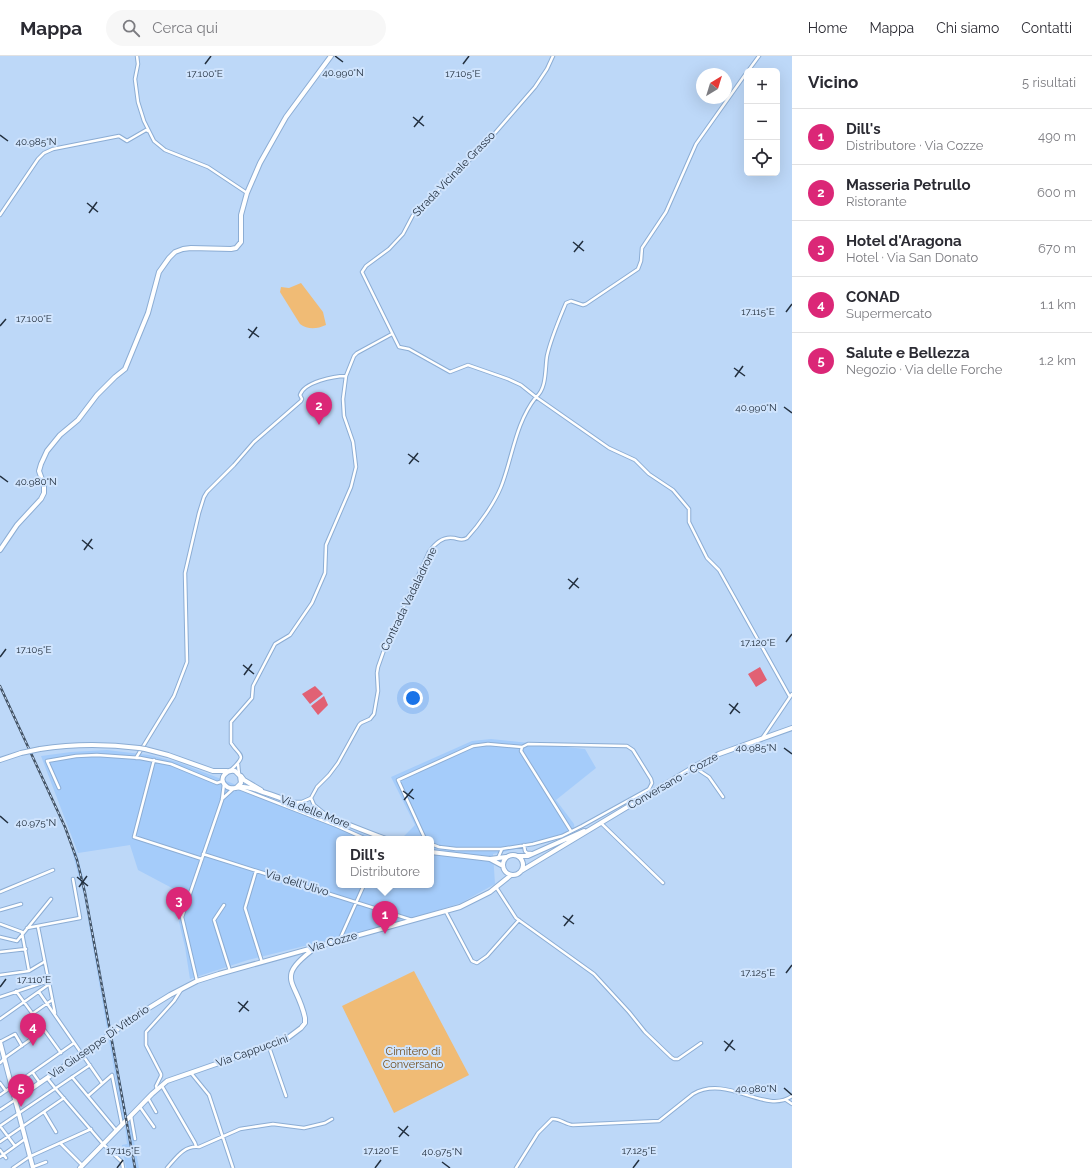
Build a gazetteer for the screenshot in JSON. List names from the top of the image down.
{
  "streets": {
    "street": [
      "Strada Vicinale Grasso",
      "Contrada Vadaladrone",
      "Conversano - Cozze",
      "Via delle More",
      "Via dell'Ulivo",
      "Via Cozze",
      "Via Giuseppe Di Vittorio",
      "Via Cappuccini"
    ]
  },
  "crossings": [
    ["Via dell'Ulivo", "Via Cozze"],
    ["Via Cozze", "Via Giuseppe Di Vittorio"],
    ["Via Cozze", "Via Cappuccini"]
  ],
  "parks": ["Cimitero di Conversano"],
  "north": "top right",
  "page": {
    "header": "Mappa",
    "search": "Cerca qui",
    "nav": [
      "Home",
      "Mappa",
      "Chi siamo",
      "Contatti"
    ],
    "heading": ["Vicino", "5 risultati"],
    "map_buttons": ["+", "−"],
    "list": [
      {
        "mark": "1",
        "name": "Dill's",
        "note": "Distributore · Via Cozze",
        "value": "490 m"
      },
      {
        "mark": "2",
        "name": "Masseria Petrullo",
        "note": "Ristorante",
        "value": "600 m"
      },
      {
        "mark": "3",
        "name": "Hotel d'Aragona",
        "note": "Hotel · Via San Donato",
        "value": "670 m"
      },
      {
        "mark": "4",
        "name": "CONAD",
        "note": "Supermercato",
        "value": "1.1 km"
      },
      {
        "mark": "5",
        "name": "Salute e Bellezza",
        "note": "Negozio · Via delle Forche",
        "value": "1.2 km"
      }
    ],
    "pins": [
      "2",
      "3",
      "1",
      "4",
      "5"
    ],
    "popup": ["Dill's", "Distributore"]
  },
  "coordinates": [
    "40.990°N",
    "17.105°E",
    "17.100°E",
    "40.985°N",
    "17.115°E",
    "40.980°N",
    "17.120°E",
    "40.975°N",
    "17.125°E",
    "17.110°E"
  ]
}
